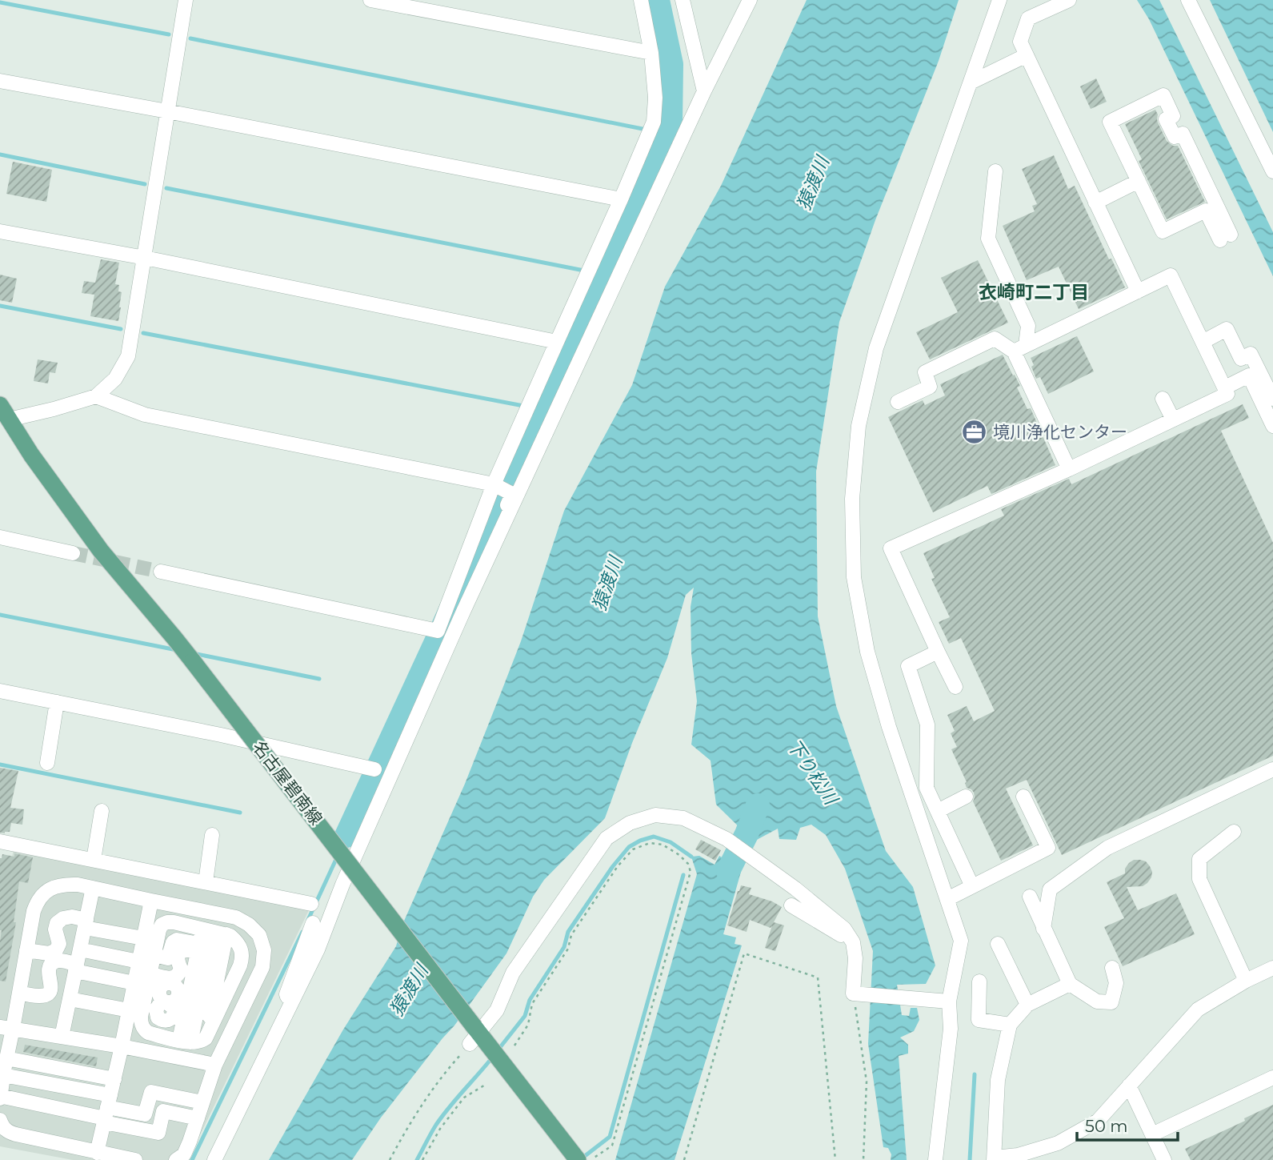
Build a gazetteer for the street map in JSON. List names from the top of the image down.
{
  "streets": {
    "main road": ["名古屋碧南線"]
  },
  "districts": ["衣崎町二丁目"],
  "water": ["猿渡川", "下り松川"],
  "places": {
    "office": ["境川浄化センター"]
  },
  "scale_bar": "50 m"
}
